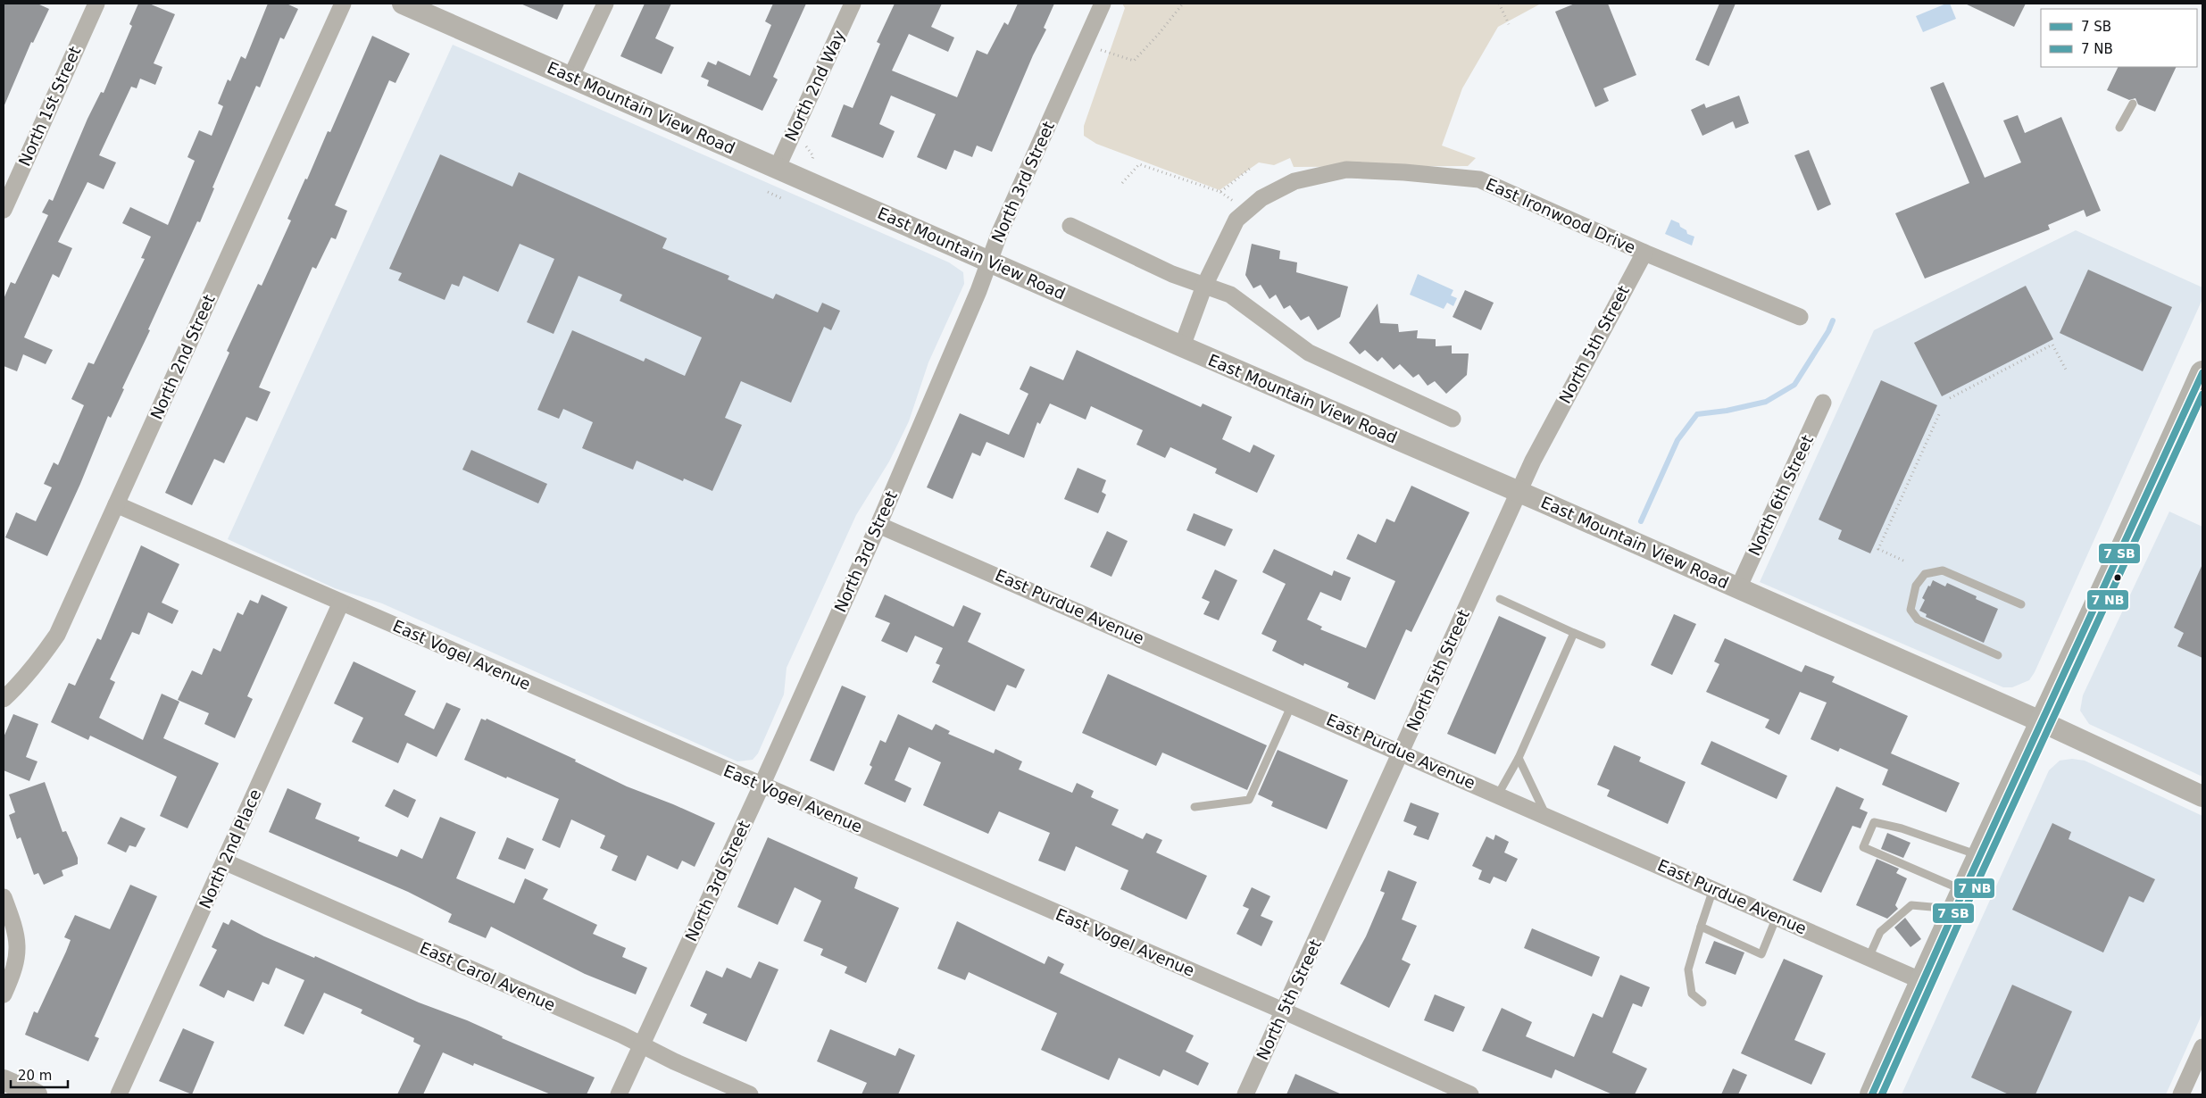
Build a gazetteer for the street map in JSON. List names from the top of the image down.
{
  "streets": {
    "street": [
      "North 2nd Way",
      "North 1st Street",
      "East Mountain View Road",
      "North 3rd Street",
      "East Ironwood Drive",
      "North 5th Street",
      "North 2nd Street",
      "North 6th Street",
      "East Purdue Avenue",
      "East Vogel Avenue",
      "North 2nd Place",
      "East Carol Avenue"
    ]
  },
  "crossings": [
    ["North 2nd Way", "East Mountain View Road"],
    ["East Mountain View Road", "North 3rd Street"],
    ["East Mountain View Road", "East Ironwood Drive"],
    ["East Mountain View Road", "North 5th Street"],
    ["East Mountain View Road", "North 6th Street"],
    ["North 3rd Street", "East Purdue Avenue"],
    ["North 3rd Street", "East Vogel Avenue"],
    ["North 3rd Street", "East Carol Avenue"],
    ["East Ironwood Drive", "North 5th Street"],
    ["North 5th Street", "East Purdue Avenue"],
    ["North 5th Street", "East Vogel Avenue"],
    ["North 2nd Street", "East Vogel Avenue"],
    ["East Vogel Avenue", "North 2nd Place"],
    ["North 2nd Place", "East Carol Avenue"]
  ],
  "legend": ["7 SB", "7 NB"],
  "scale_bar": "20 m"
}
